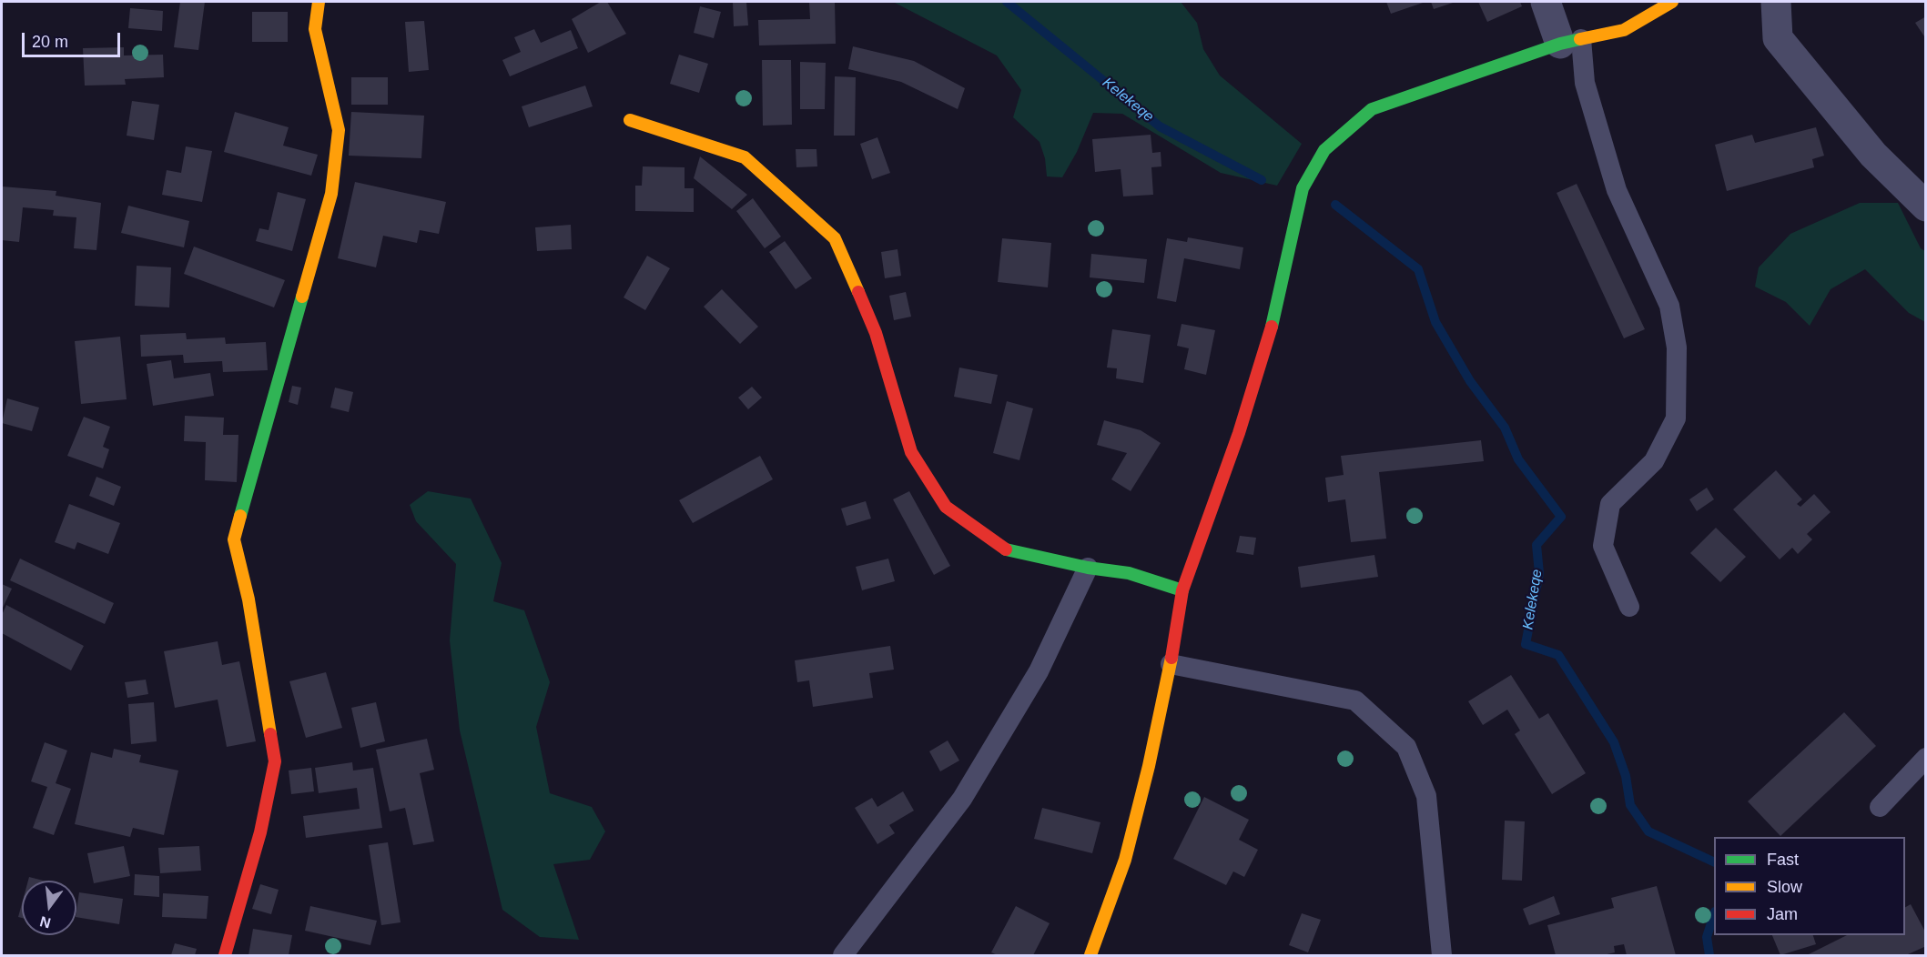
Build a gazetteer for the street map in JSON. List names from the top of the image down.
{
  "water": ["Kelekeqe"],
  "legend": ["Fast", "Slow", "Jam"],
  "scale_bar": "20 m",
  "north": "bottom"
}
